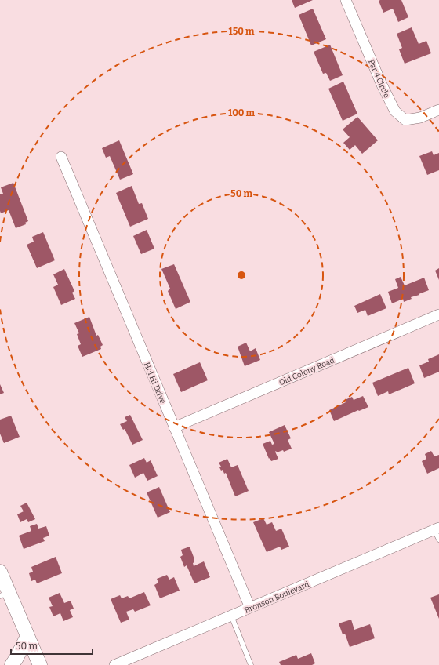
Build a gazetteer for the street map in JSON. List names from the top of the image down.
{
  "streets": {
    "street": [
      "Par 4 Circle",
      "Old Colony Road",
      "Hol Hi Drive",
      "Bronson Boulevard"
    ]
  },
  "crossings": [
    ["Old Colony Road", "Hol Hi Drive"],
    ["Hol Hi Drive", "Bronson Boulevard"]
  ],
  "scale_bar": "50 m",
  "rings": ["150 m", "100 m", "50 m"]
}
